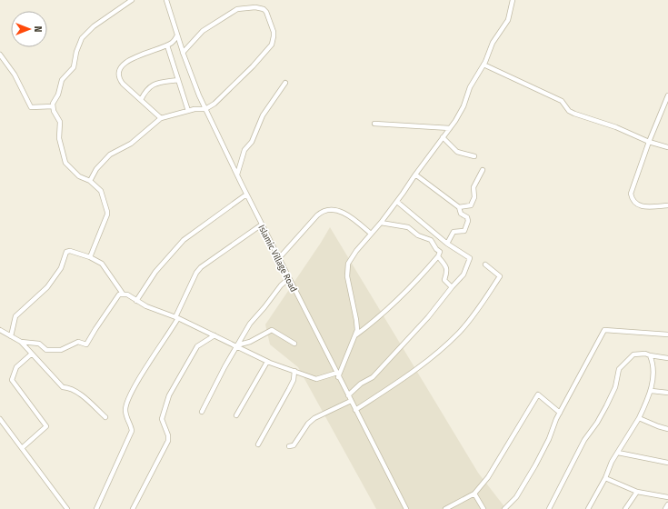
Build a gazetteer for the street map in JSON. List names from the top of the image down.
{
  "streets": {
    "street": ["Islamic Village Road"]
  },
  "north": "right"
}
